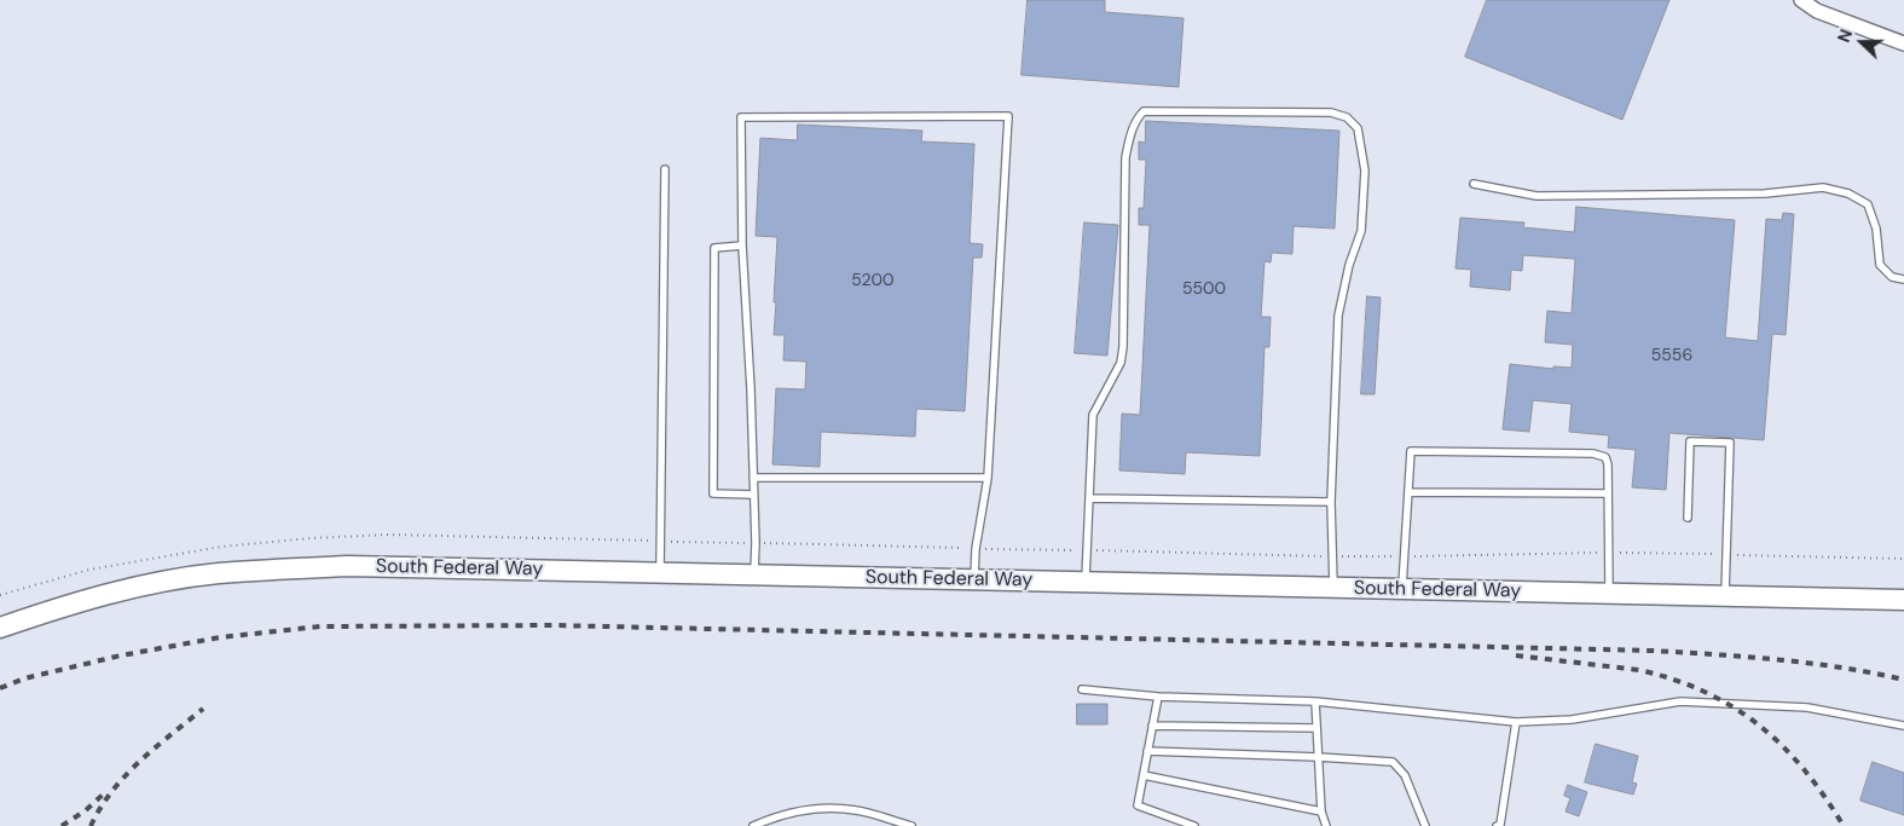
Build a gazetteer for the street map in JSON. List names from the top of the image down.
{
  "streets": {
    "main road": ["South Federal Way"]
  },
  "house_numbers": ["5200", "5500", "5556"],
  "north": "left"
}
